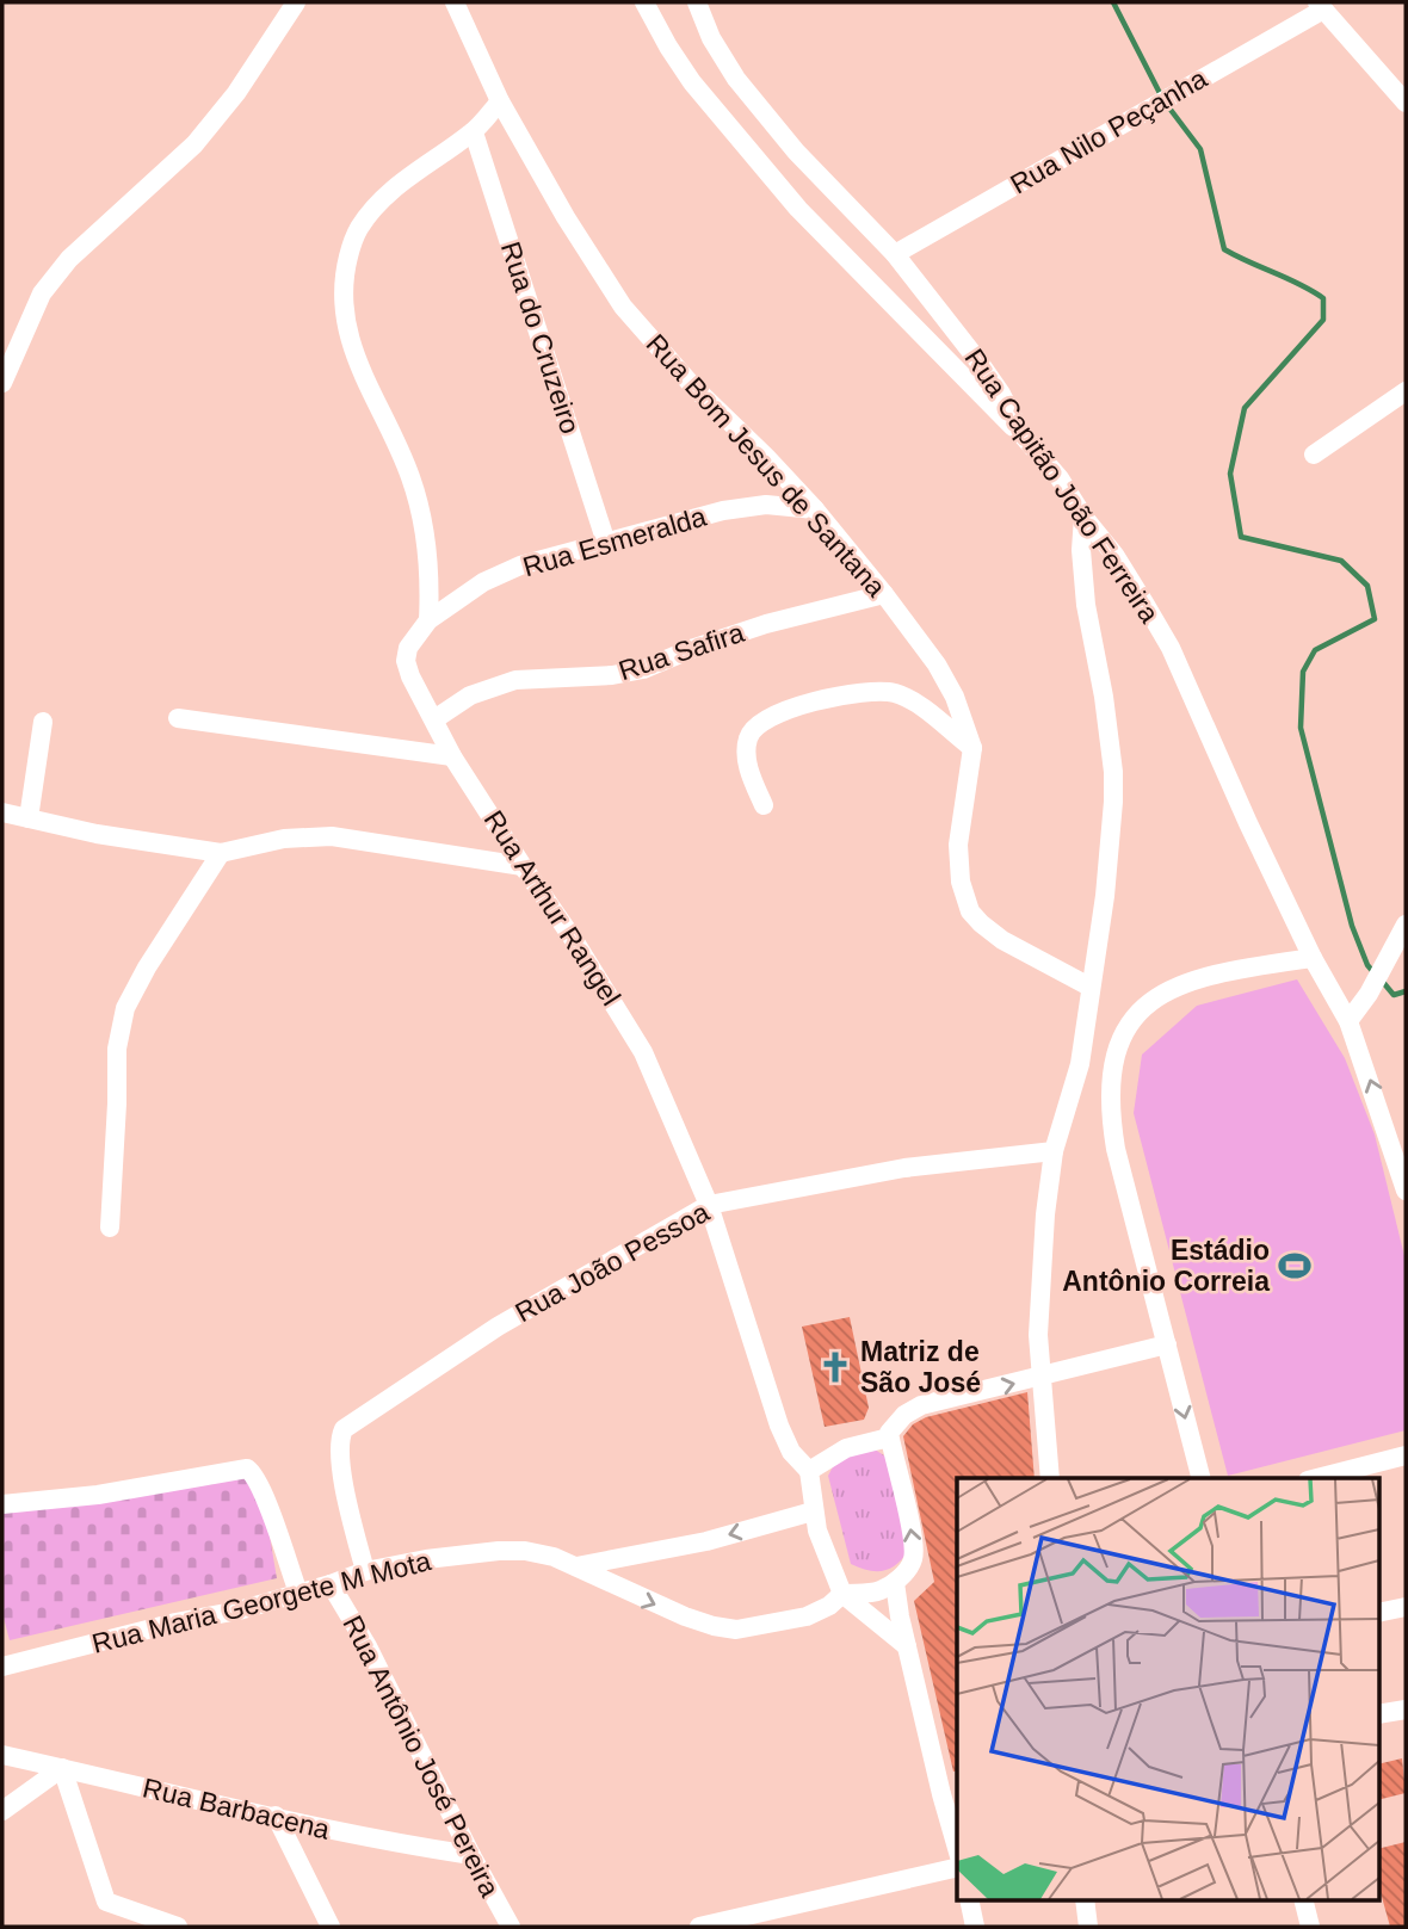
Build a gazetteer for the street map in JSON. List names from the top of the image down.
{
  "streets": {
    "street": [
      "Rua Nilo Peçanha",
      "Rua do Cruzeiro",
      "Rua Bom Jesus de Santana",
      "Rua Capitão João Ferreira",
      "Rua Esmeralda",
      "Rua Safira",
      "Rua Arthur Rangel",
      "Rua João Pessoa",
      "Rua Maria Georgete M Mota",
      "Rua Antônio José Pereira",
      "Rua Barbacena"
    ]
  },
  "crossings": [
    ["Rua Nilo Peçanha", "Rua Capitão João Ferreira"],
    ["Rua do Cruzeiro", "Rua Esmeralda"],
    ["Rua Bom Jesus de Santana", "Rua Esmeralda"],
    ["Rua Bom Jesus de Santana", "Rua Safira"],
    ["Rua Esmeralda", "Rua Arthur Rangel"],
    ["Rua Safira", "Rua Arthur Rangel"],
    ["Rua Arthur Rangel", "Rua João Pessoa"],
    ["Rua João Pessoa", "Rua Maria Georgete M Mota"],
    ["Rua Maria Georgete M Mota", "Rua Antônio José Pereira"],
    ["Rua Antônio José Pereira", "Rua Barbacena"]
  ],
  "places": {
    "sports": ["Estádio Antônio Correia"],
    "church": ["Matriz de São José"]
  }
}
